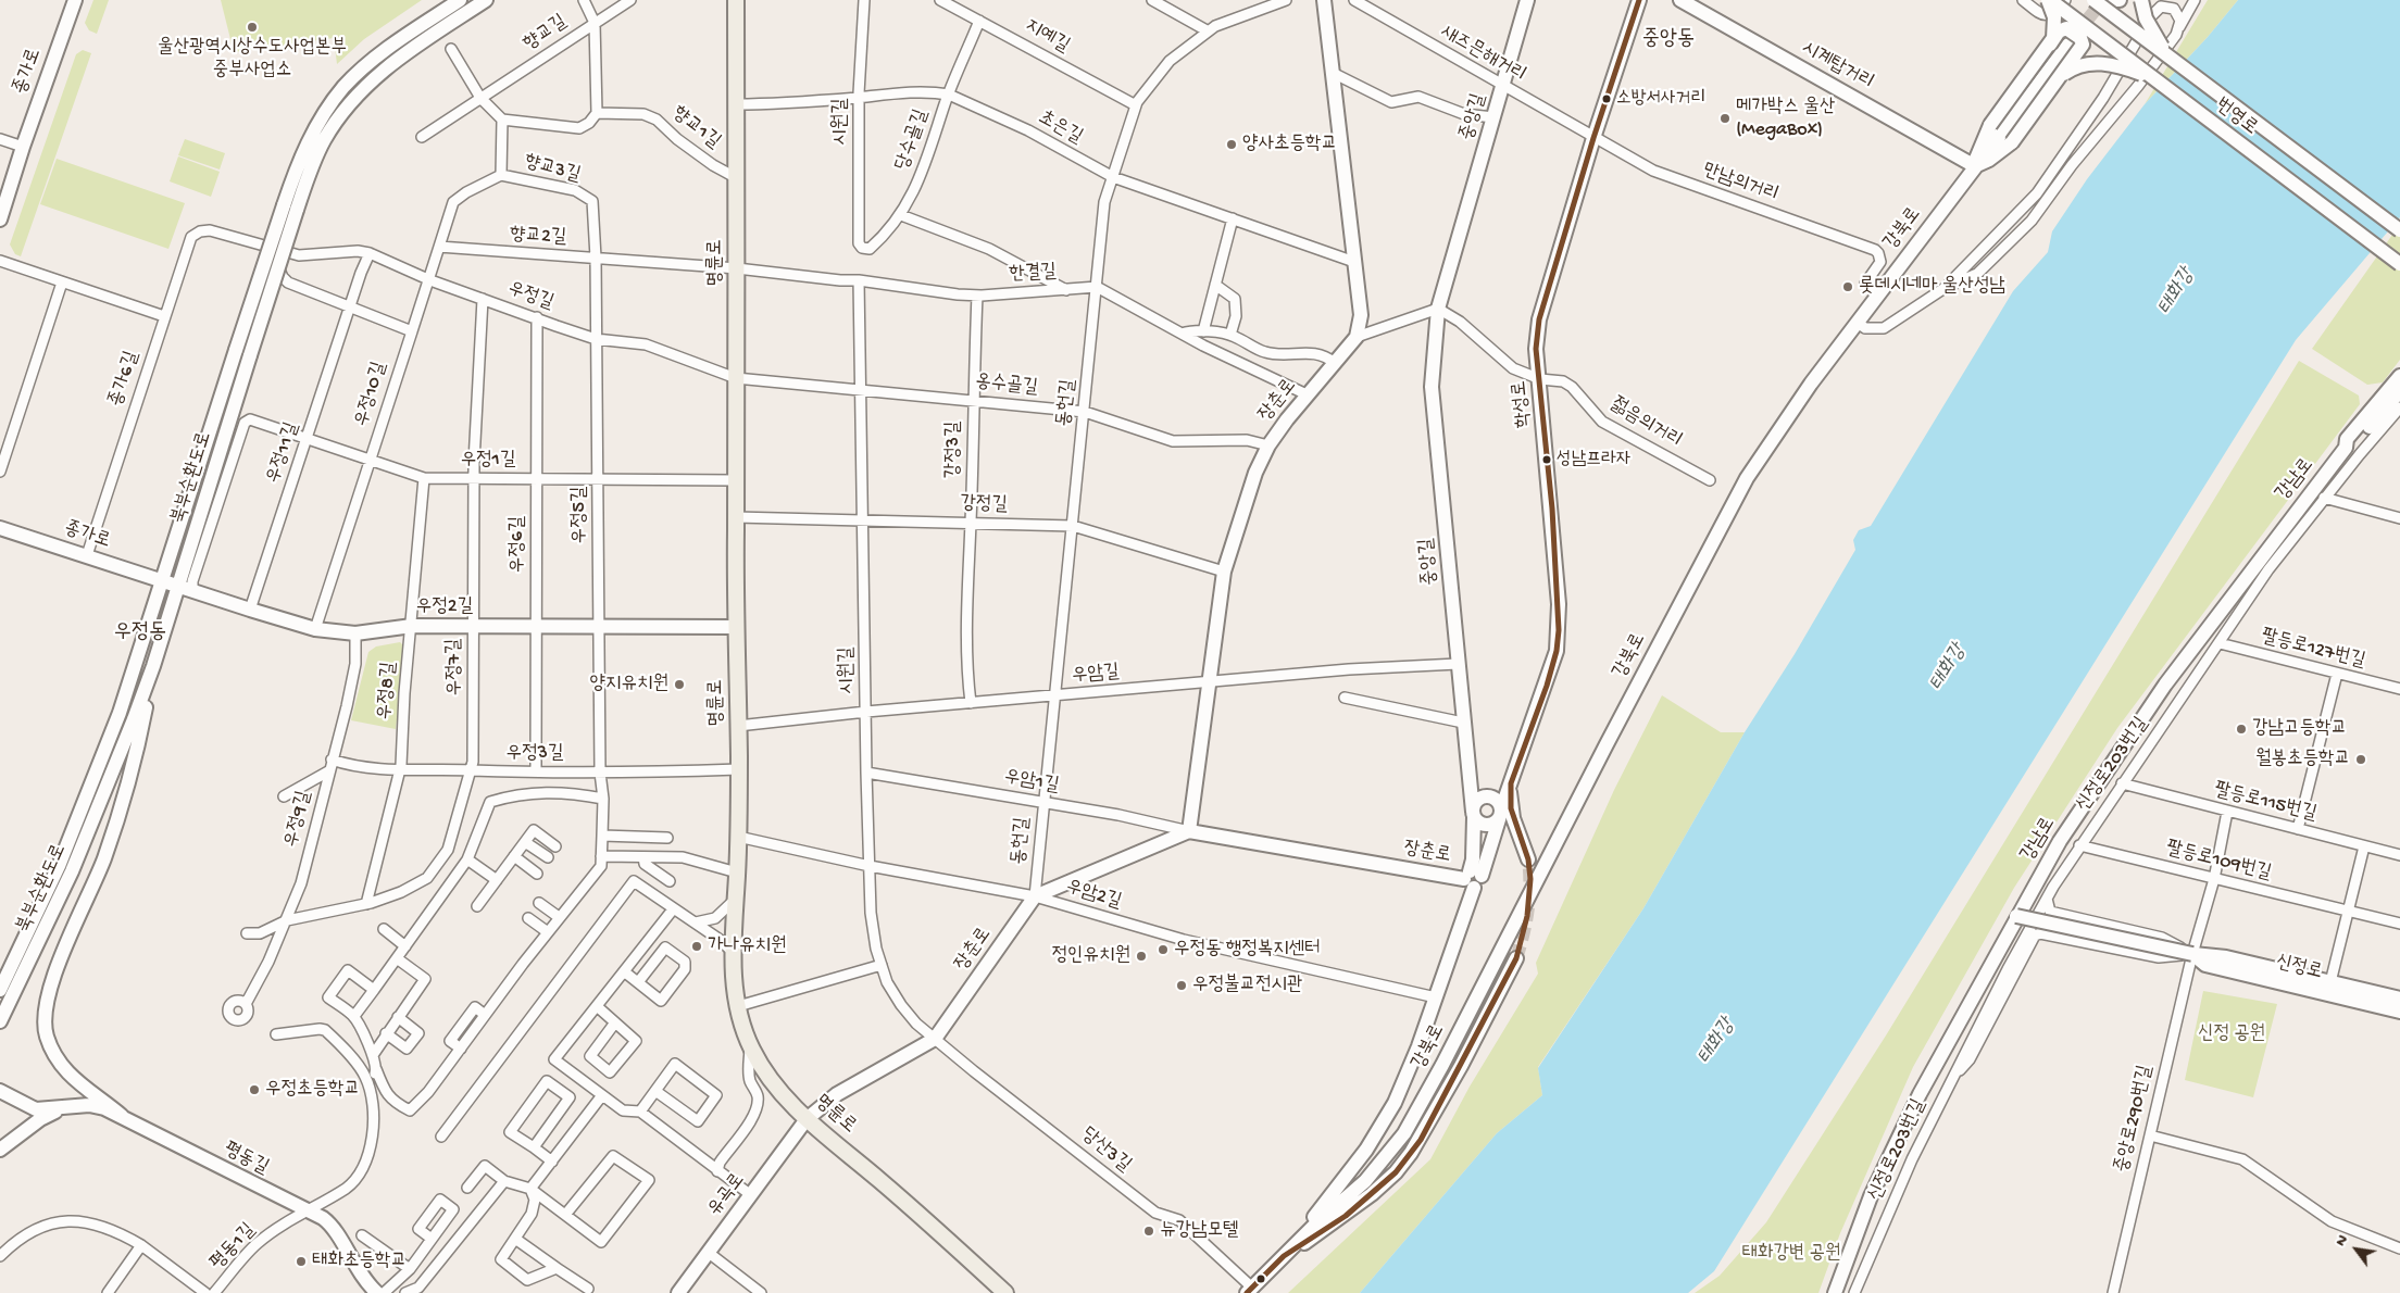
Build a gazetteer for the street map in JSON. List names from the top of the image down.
{
  "streets": {
    "main road": [
      "시계탑거리",
      "종가로",
      "중앙길",
      "번영로",
      "강북로",
      "명륜로",
      "장춘로",
      "학성로",
      "북부순환도로",
      "강남로",
      "우정2길",
      "신정로",
      "평동길",
      "유곡로"
    ],
    "street": [
      "향교길",
      "지예길",
      "새즈믄해거리",
      "시원길",
      "향교1길",
      "초은길",
      "당수골길",
      "향교3길",
      "만남의거리",
      "향교2길",
      "한결길",
      "우정길",
      "종가6길",
      "옹수골길",
      "우정10길",
      "동헌길",
      "젊음의거리",
      "강정3길",
      "우정11길",
      "우정1길",
      "강정길",
      "우정5길",
      "우정6길",
      "팔등로127번길",
      "우정7길",
      "우암길",
      "우정8길",
      "우정3길",
      "신정로203번길",
      "우암1길",
      "팔등로115번길",
      "우정9길",
      "팔등로109번길",
      "우암2길",
      "중앙로290번길",
      "당산3길",
      "평동1길"
    ]
  },
  "crossings": [
    ["지예길", "당수골길"],
    ["지예길", "동헌길"],
    ["새즈믄해거리", "중앙길"],
    ["새즈믄해거리", "만남의거리"],
    ["새즈믄해거리", "학성로"],
    ["시계탑거리", "강북로"],
    ["종가로", "종가6길"],
    ["종가로", "북부순환도로"],
    ["종가로", "우정2길"],
    ["중앙길", "장춘로"],
    ["중앙길", "우암길"],
    ["시원길", "초은길"],
    ["시원길", "당수골길"],
    ["시원길", "한결길"],
    ["시원길", "옹수골길"],
    ["시원길", "장춘로"],
    ["시원길", "강정길"],
    ["시원길", "우암길"],
    ["시원길", "우암1길"],
    ["시원길", "우암2길"],
    ["시원길", "당산3길"],
    ["향교1길", "명륜로"],
    ["초은길", "당수골길"],
    ["초은길", "명륜로"],
    ["초은길", "동헌길"],
    ["향교3길", "향교2길"],
    ["향교3길", "우정5길"],
    ["만남의거리", "강북로"],
    ["만남의거리", "학성로"],
    ["강북로", "당산3길"],
    ["향교2길", "명륜로"],
    ["향교2길", "한결길"],
    ["향교2길", "우정10길"],
    ["향교2길", "우정5길"],
    ["명륜로", "한결길"],
    ["명륜로", "우정길"],
    ["명륜로", "옹수골길"],
    ["명륜로", "장춘로"],
    ["명륜로", "우정1길"],
    ["명륜로", "강정길"],
    ["명륜로", "우정2길"],
    ["명륜로", "우암길"],
    ["명륜로", "우정3길"],
    ["명륜로", "우암2길"],
    ["명륜로", "유곡로"],
    ["한결길", "동헌길"],
    ["한결길", "강정3길"],
    ["우정길", "종가6길"],
    ["우정길", "옹수골길"],
    ["우정길", "우정10길"],
    ["우정길", "우정5길"],
    ["우정길", "우정6길"],
    ["우정길", "우정7길"],
    ["옹수골길", "장춘로"],
    ["옹수골길", "동헌길"],
    ["옹수골길", "강정3길"],
    ["우정10길", "우정1길"],
    ["우정10길", "우정2길"],
    ["장춘로", "동헌길"],
    ["장춘로", "강정길"],
    ["장춘로", "우암길"],
    ["장춘로", "우암1길"],
    ["장춘로", "우암2길"],
    ["장춘로", "당산3길"],
    ["장춘로", "유곡로"],
    ["동헌길", "강정길"],
    ["동헌길", "우암길"],
    ["동헌길", "우암1길"],
    ["동헌길", "우암2길"],
    ["학성로", "젊음의거리"],
    ["강정3길", "강정길"],
    ["강정3길", "우암길"],
    ["우정11길", "우정1길"],
    ["우정11길", "우정2길"],
    ["우정1길", "우정5길"],
    ["우정1길", "우정6길"],
    ["우정1길", "우정2길"],
    ["우정1길", "우정7길"],
    ["우정1길", "우정8길"],
    ["북부순환도로", "우정2길"],
    ["강남로", "신정로"],
    ["우정5길", "우정2길"],
    ["우정5길", "우정3길"],
    ["우정6길", "우정2길"],
    ["우정6길", "우정3길"],
    ["우정2길", "우정7길"],
    ["우정2길", "우정8길"],
    ["우정2길", "우정9길"],
    ["팔등로127번길", "신정로203번길"],
    ["우정7길", "우정8길"],
    ["우정7길", "우정3길"],
    ["우정7길", "우정9길"],
    ["우정8길", "우정3길"],
    ["우정3길", "우정9길"],
    ["신정로203번길", "팔등로115번길"],
    ["신정로203번길", "팔등로109번길"],
    ["팔등로115번길", "중앙로290번길"],
    ["팔등로109번길", "신정로"],
    ["팔등로109번길", "중앙로290번길"],
    ["신정로", "중앙로290번길"],
    ["평동길", "평동1길"]
  ],
  "districts": ["중앙동", "우정동"],
  "water": ["태화강"],
  "parks": ["신정 공원", "태화강변 공원"],
  "places": [
    "울산광역시상수도사업본부 중부사업소",
    "소방서사거리",
    "메가박스 울산 (MegaBox)",
    "양사초등학교",
    "롯데시네마 울산성남",
    "성남프라자",
    "양지유치원",
    "강남고등학교",
    "월봉초등학교",
    "가나유치원",
    "우정동 행정복지센터",
    "정인유치원",
    "우정불교전시관",
    "우정초등학교",
    "뉴강남모텔",
    "태화초등학교"
  ],
  "north": "top left"
}
